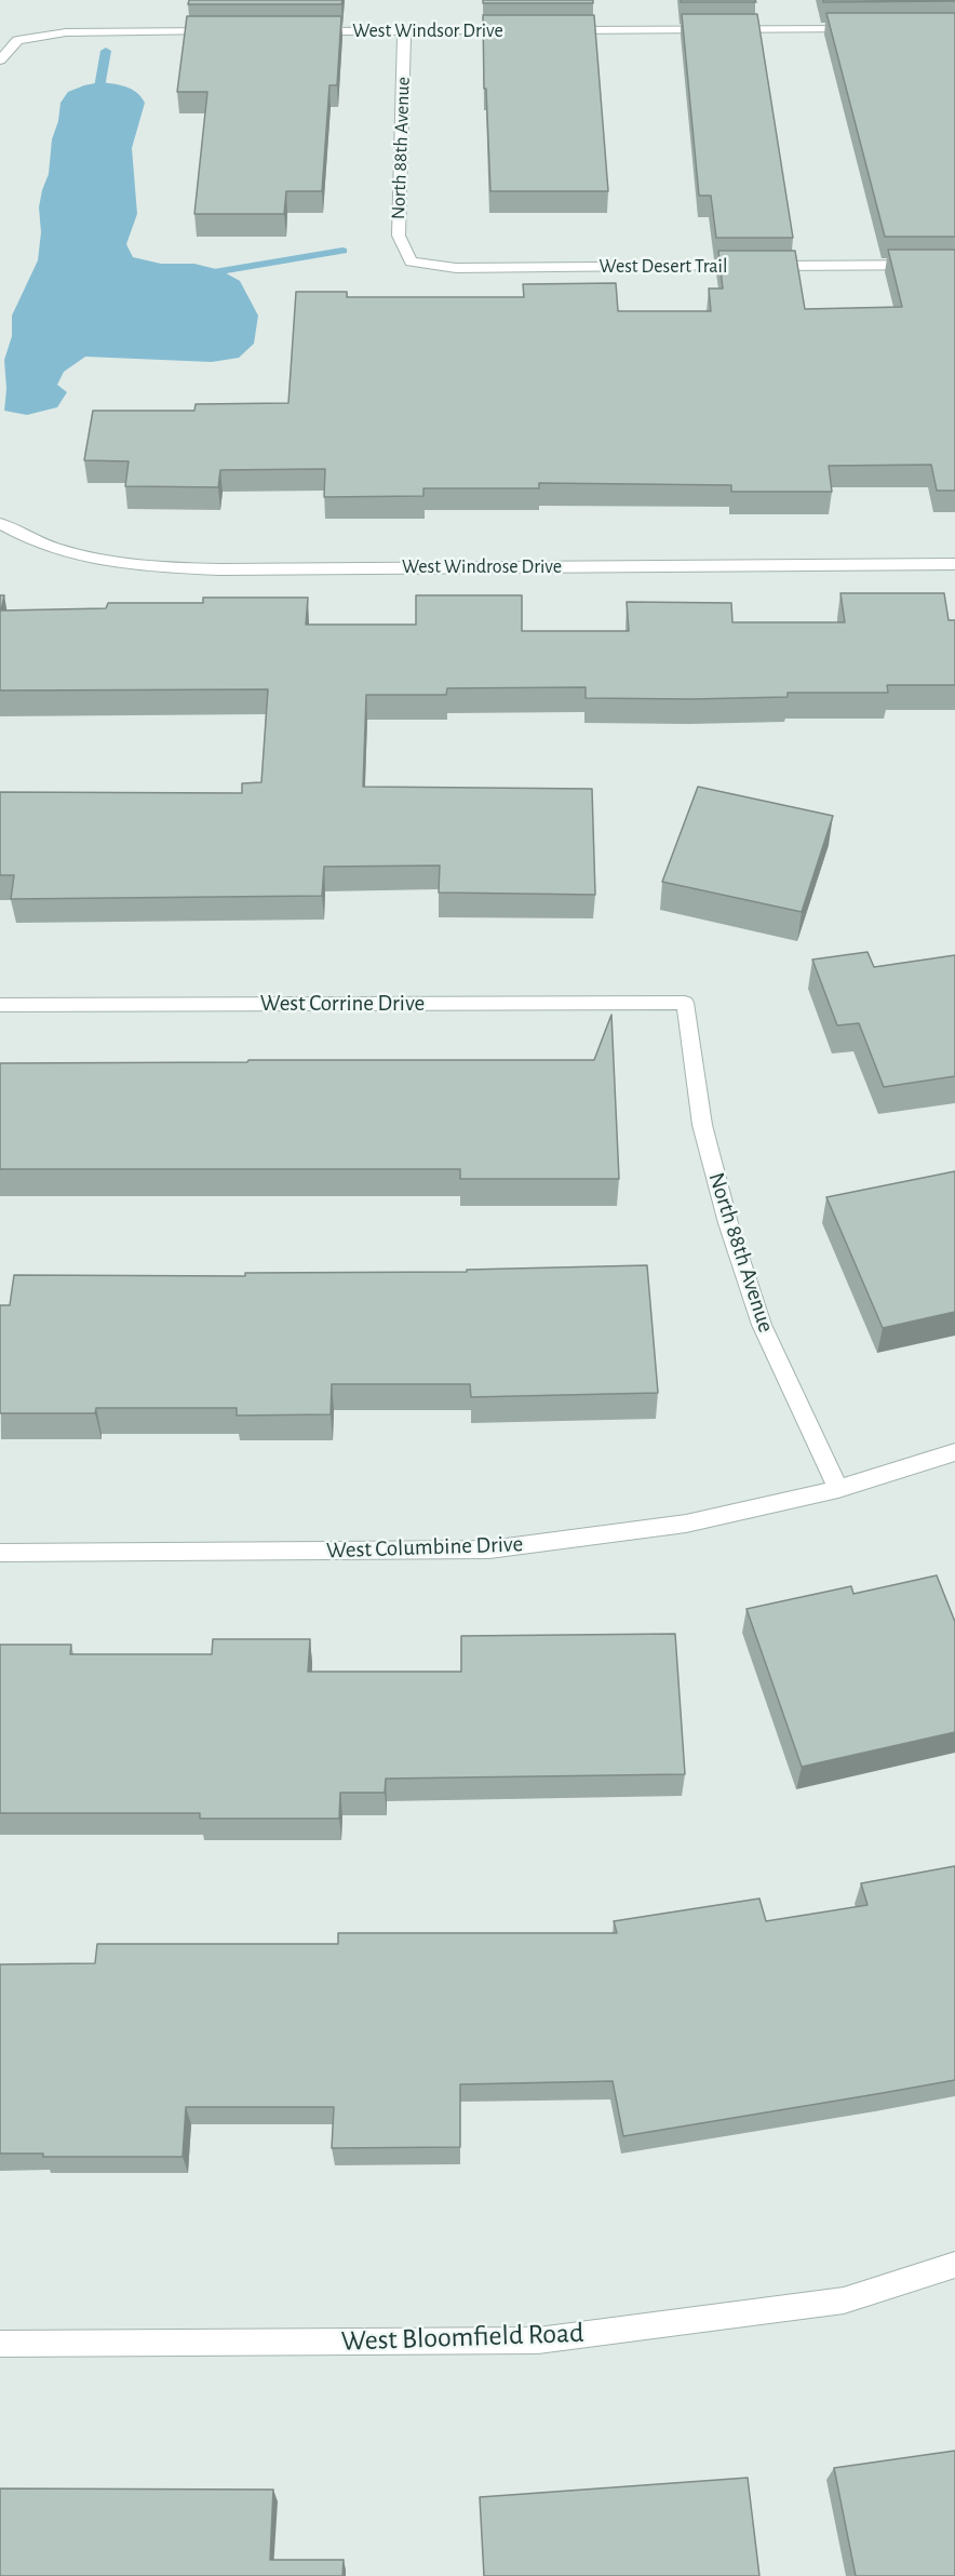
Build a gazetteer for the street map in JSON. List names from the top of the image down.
{
  "streets": {
    "street": [
      "West Windsor Drive",
      "North 88th Avenue",
      "West Desert Trail",
      "West Windrose Drive",
      "West Corrine Drive",
      "West Columbine Drive",
      "West Bloomfield Road"
    ]
  },
  "crossings": [
    ["West Windsor Drive", "North 88th Avenue"],
    ["North 88th Avenue", "West Desert Trail"],
    ["North 88th Avenue", "West Corrine Drive"],
    ["North 88th Avenue", "West Columbine Drive"]
  ]
}
